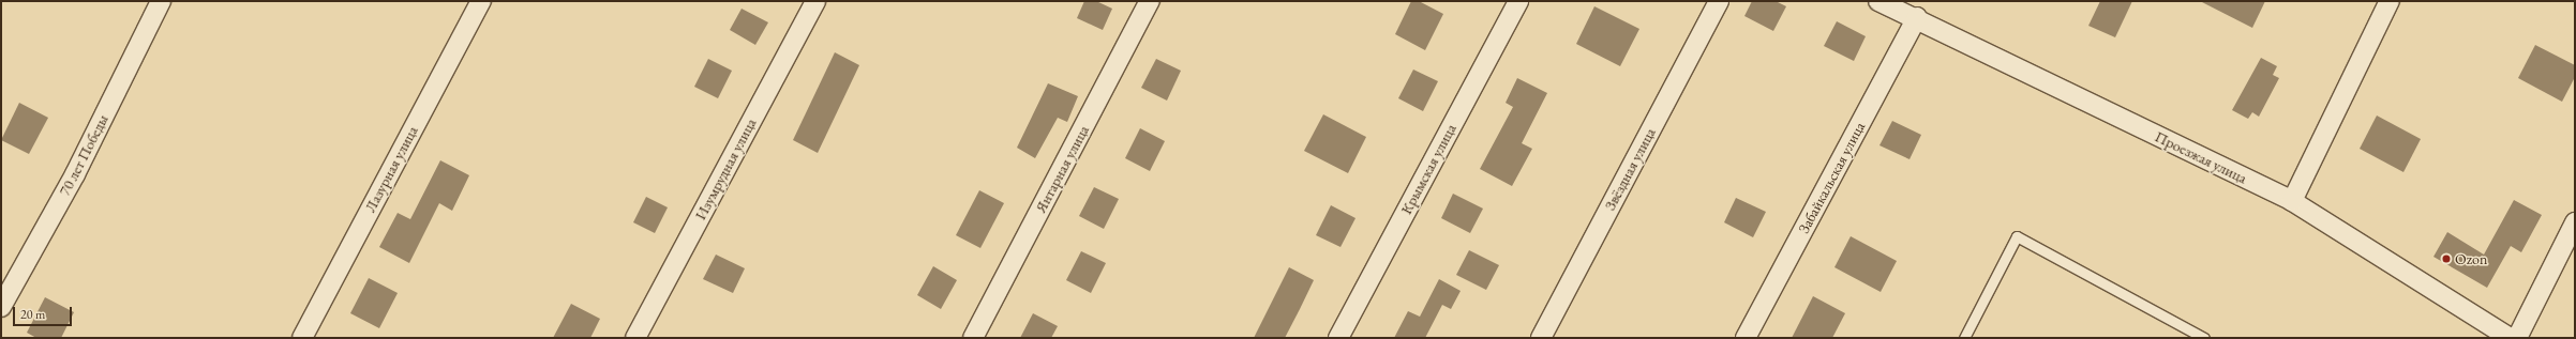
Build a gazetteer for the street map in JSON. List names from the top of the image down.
{
  "streets": {
    "street": [
      "70 лет Победы",
      "Проезжая улица",
      "Лазурная улица",
      "Изумрудная улица",
      "Янтарная улица",
      "Крымская улица",
      "Звёздная улица",
      "Забайкальская улица"
    ]
  },
  "crossings": [
    ["Проезжая улица", "Забайкальская улица"]
  ],
  "places": ["Ozon"],
  "scale_bar": "20 m"
}
